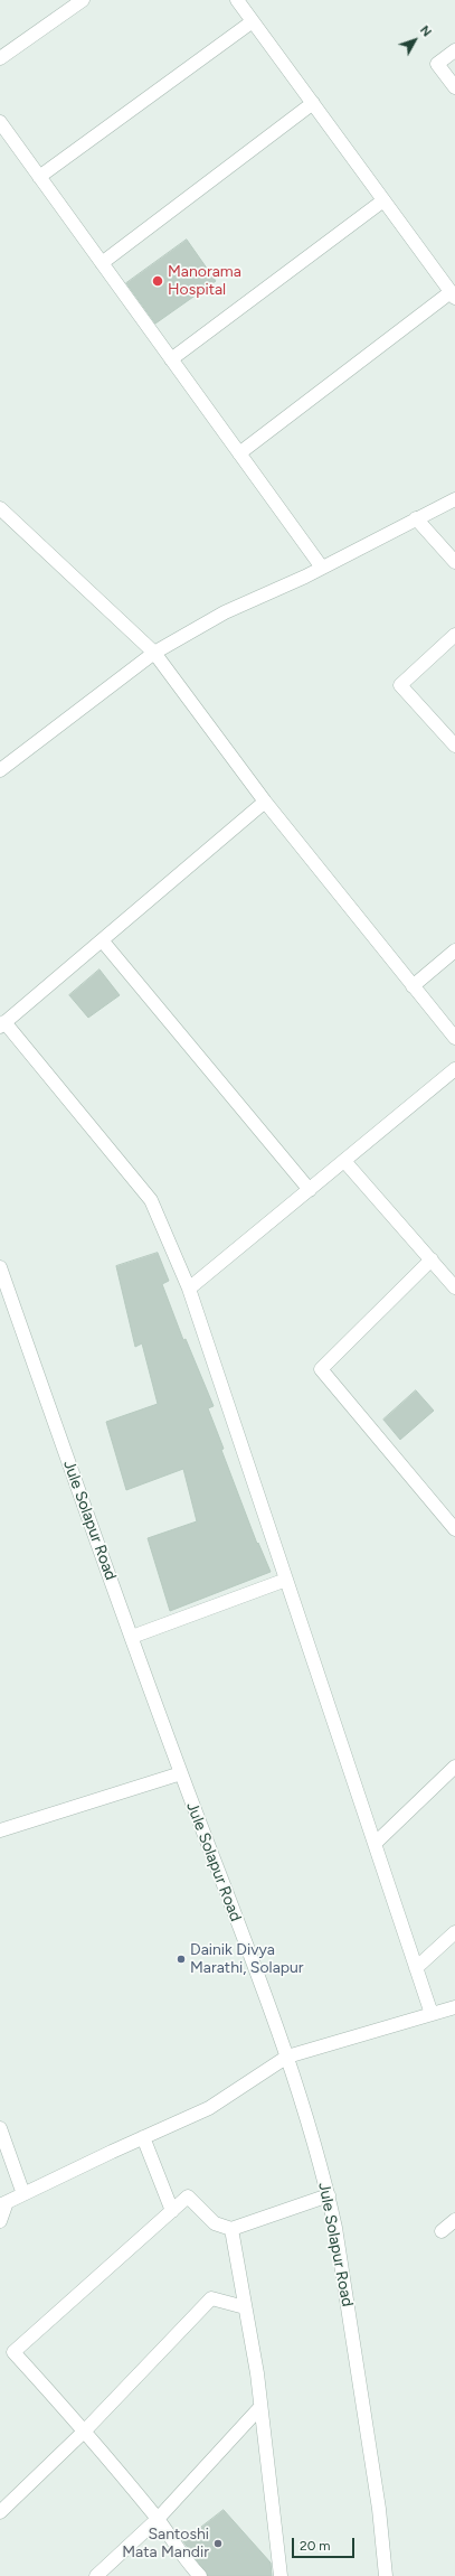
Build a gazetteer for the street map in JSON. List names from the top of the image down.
{
  "streets": {
    "street": ["Jule Solapur Road"]
  },
  "places": ["Manorama Hospital", "Dainik Divya Marathi, Solapur", "Santoshi Mata Mandir"],
  "scale_bar": "20 m",
  "north": "top right"
}
